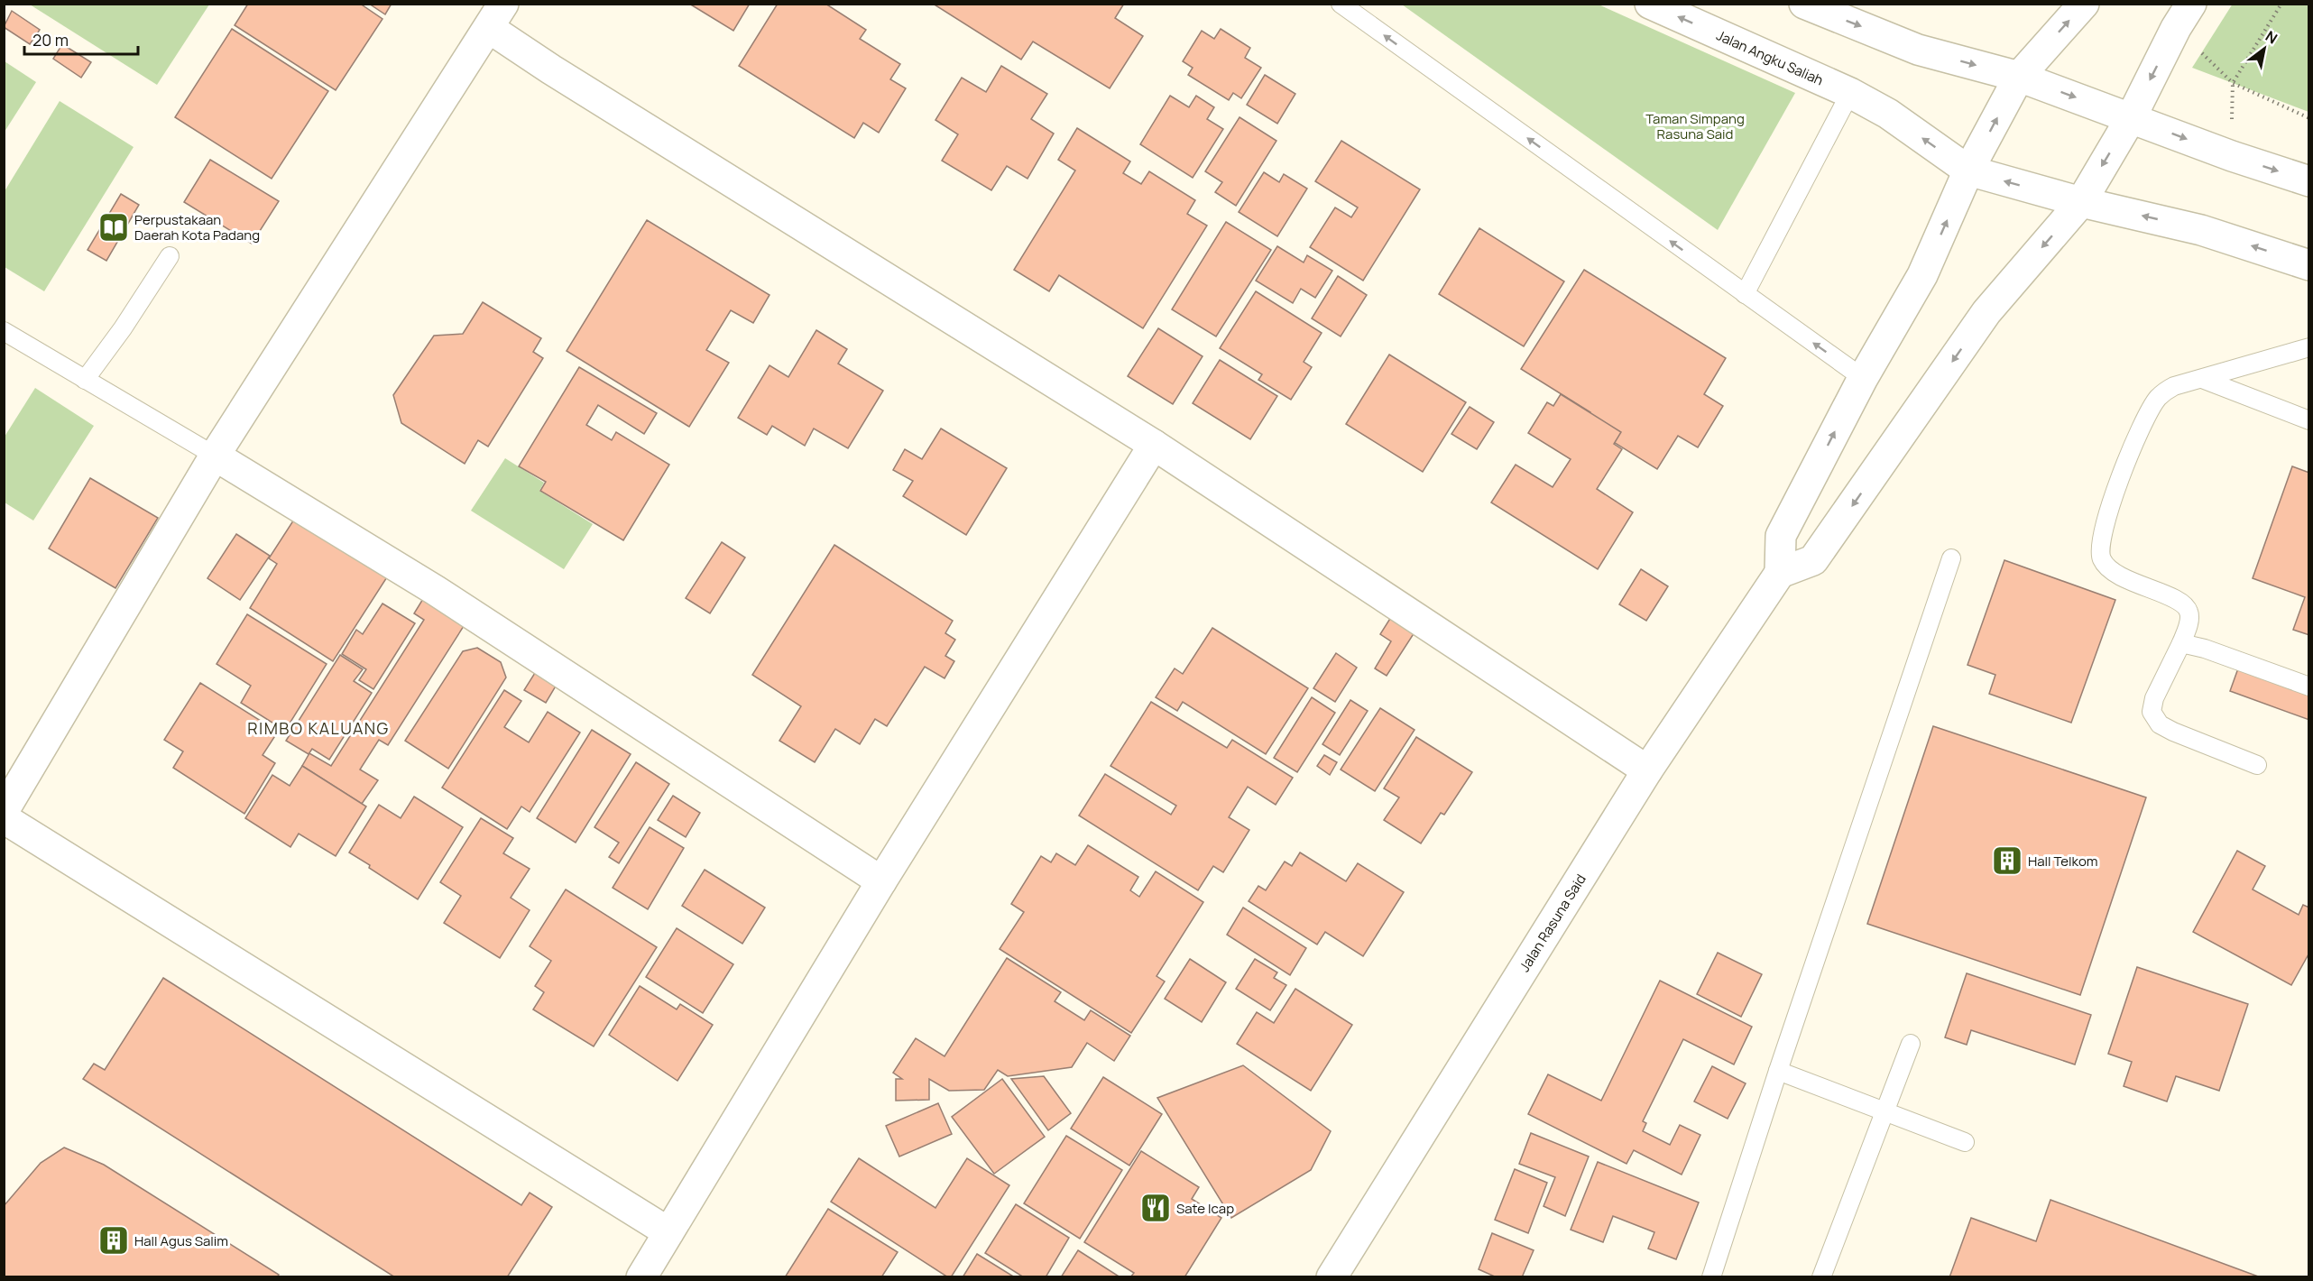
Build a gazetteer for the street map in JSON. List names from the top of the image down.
{
  "streets": {
    "street": ["Jalan Angku Saliah", "Jalan Rasuna Said"]
  },
  "districts": ["RIMBO KALUANG"],
  "parks": ["Taman Simpang Rasuna Said"],
  "places": {
    "library": ["Perpustakaan Daerah Kota Padang"],
    "building": ["Hall Telkom", "Hall Agus Salim"],
    "restaurant": ["Sate Icap"]
  },
  "scale_bar": "20 m",
  "north": "top right"
}
